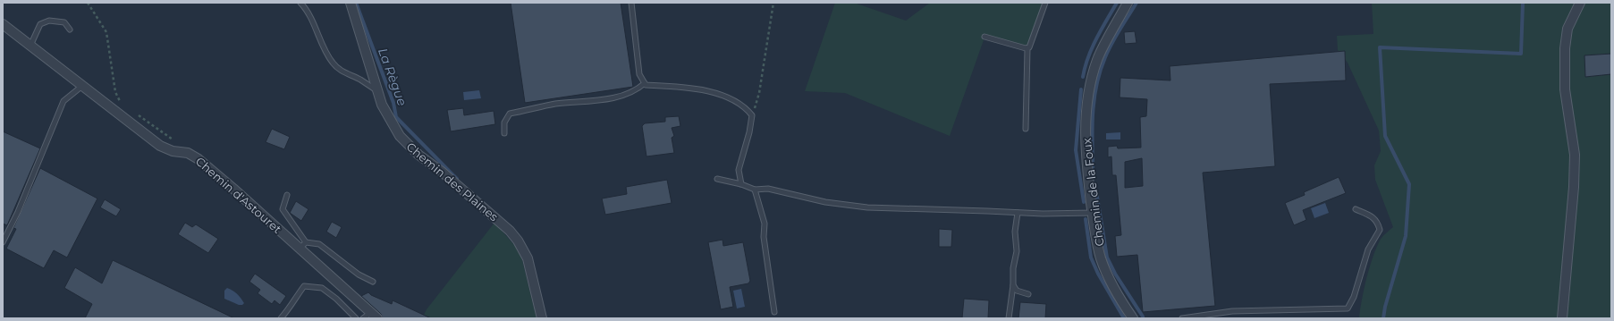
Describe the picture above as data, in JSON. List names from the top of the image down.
{
  "streets": {
    "street": ["Chemin des Plaines", "Chemin de la Foux", "Chemin d'Astouret"]
  },
  "water": ["La Règue"]
}
